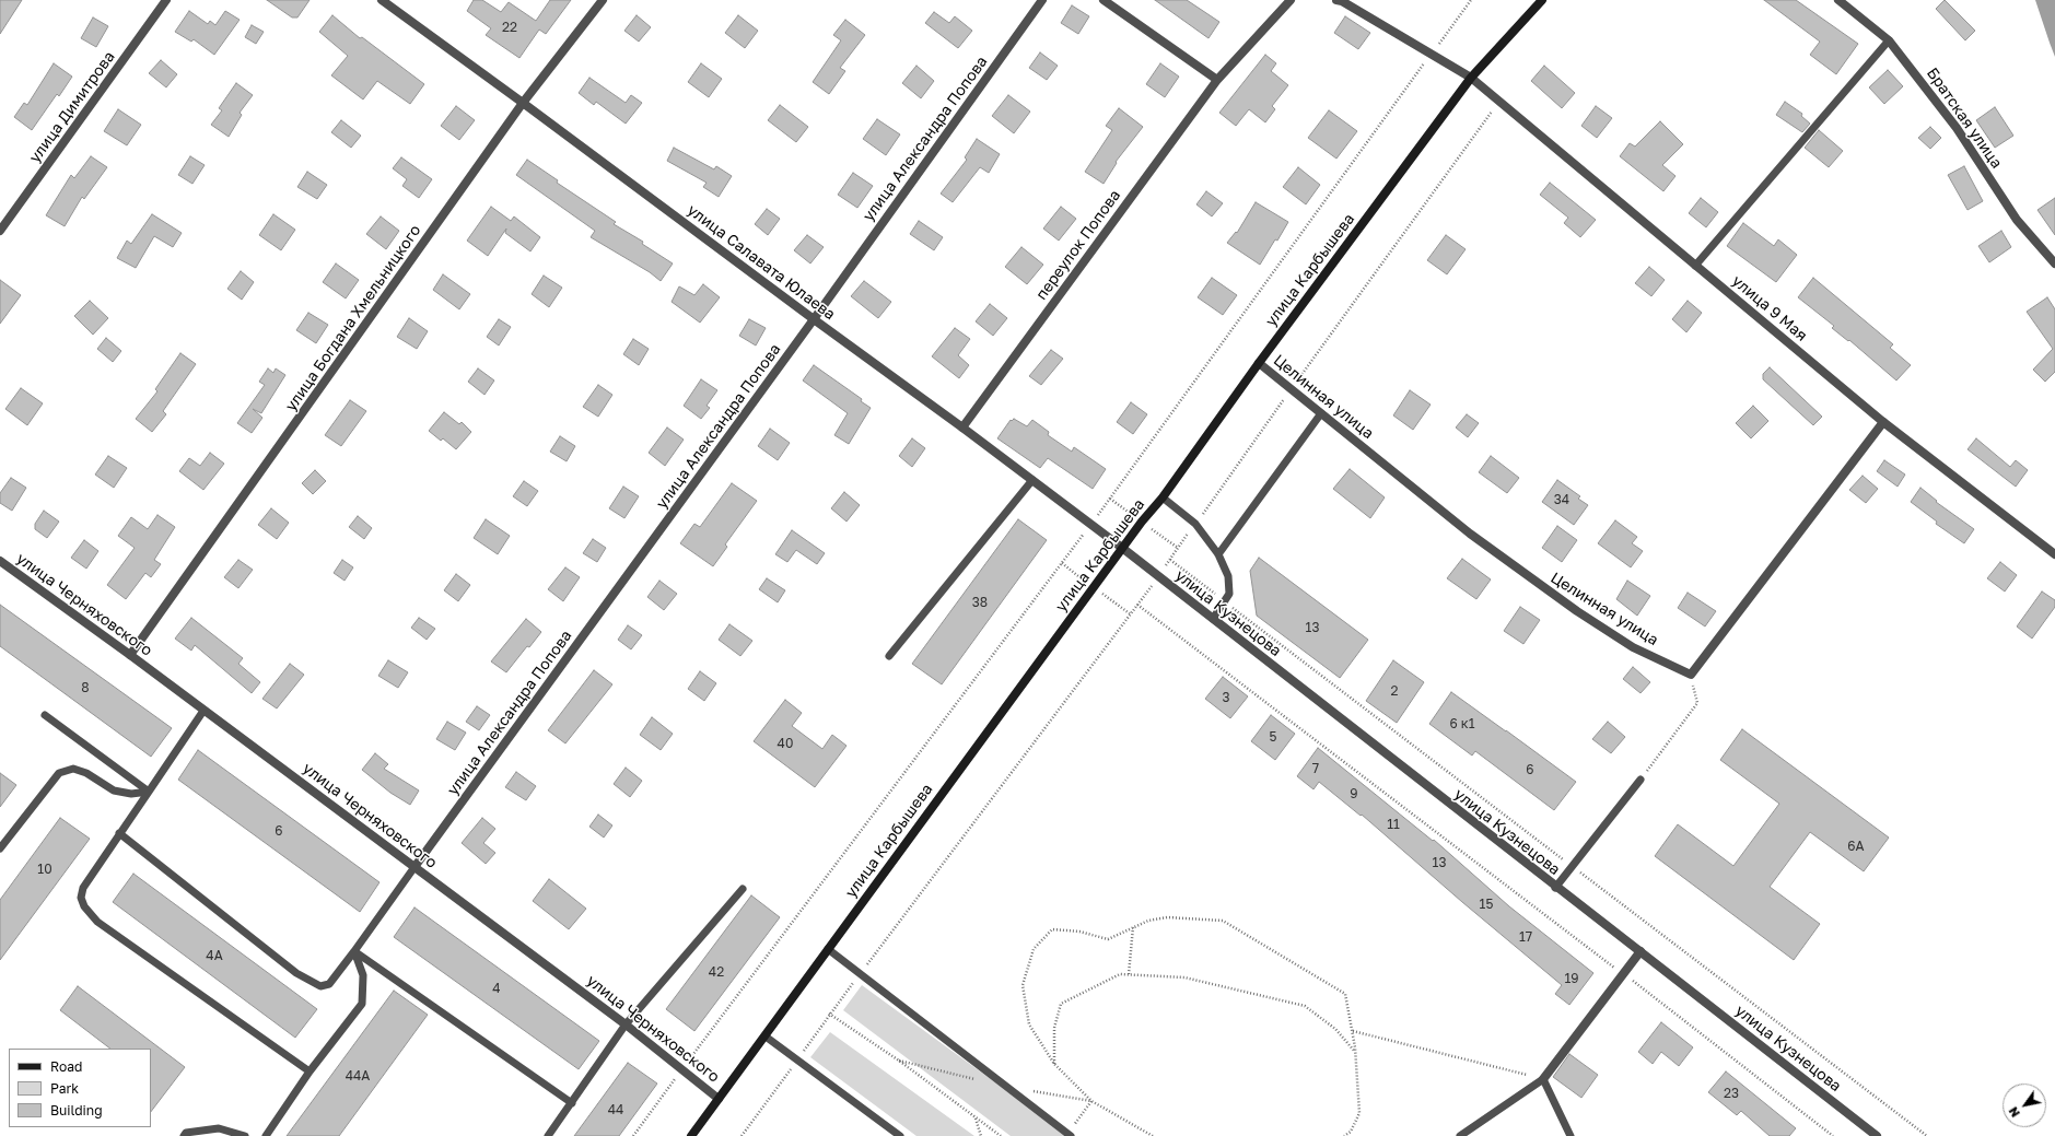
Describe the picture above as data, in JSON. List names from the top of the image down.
{
  "streets": {
    "main road": ["улица Карбышева"],
    "street": [
      "улица Димитрова",
      "Братская улица",
      "улица Александра Попова",
      "переулок Попова",
      "улица Салавата Юлаева",
      "улица 9 Мая",
      "улица Богдана Хмельницкого",
      "Целинная улица",
      "улица Черняховского",
      "улица Кузнецова"
    ]
  },
  "crossings": [
    ["улица Александра Попова", "улица Салавата Юлаева"],
    ["улица Александра Попова", "улица Черняховского"],
    ["переулок Попова", "улица Салавата Юлаева"],
    ["улица Салавата Юлаева", "улица Карбышева"],
    ["улица Салавата Юлаева", "улица Богдана Хмельницкого"],
    ["улица Салавата Юлаева", "улица Кузнецова"],
    ["улица Карбышева", "улица 9 Мая"],
    ["улица Карбышева", "Целинная улица"],
    ["улица Карбышева", "улица Черняховского"],
    ["улица Карбышева", "улица Кузнецова"],
    ["улица Богдана Хмельницкого", "улица Черняховского"]
  ],
  "house_numbers": [
    "22",
    "34",
    "38",
    "13",
    "8",
    "2",
    "3",
    "6 к1",
    "5",
    "40",
    "7",
    "6",
    "9",
    "11",
    "6",
    "6А",
    "13",
    "10",
    "15",
    "17",
    "4А",
    "42",
    "19",
    "4",
    "44А",
    "23",
    "44"
  ],
  "legend": ["Road", "Park", "Building"],
  "north": "bottom left"
}
